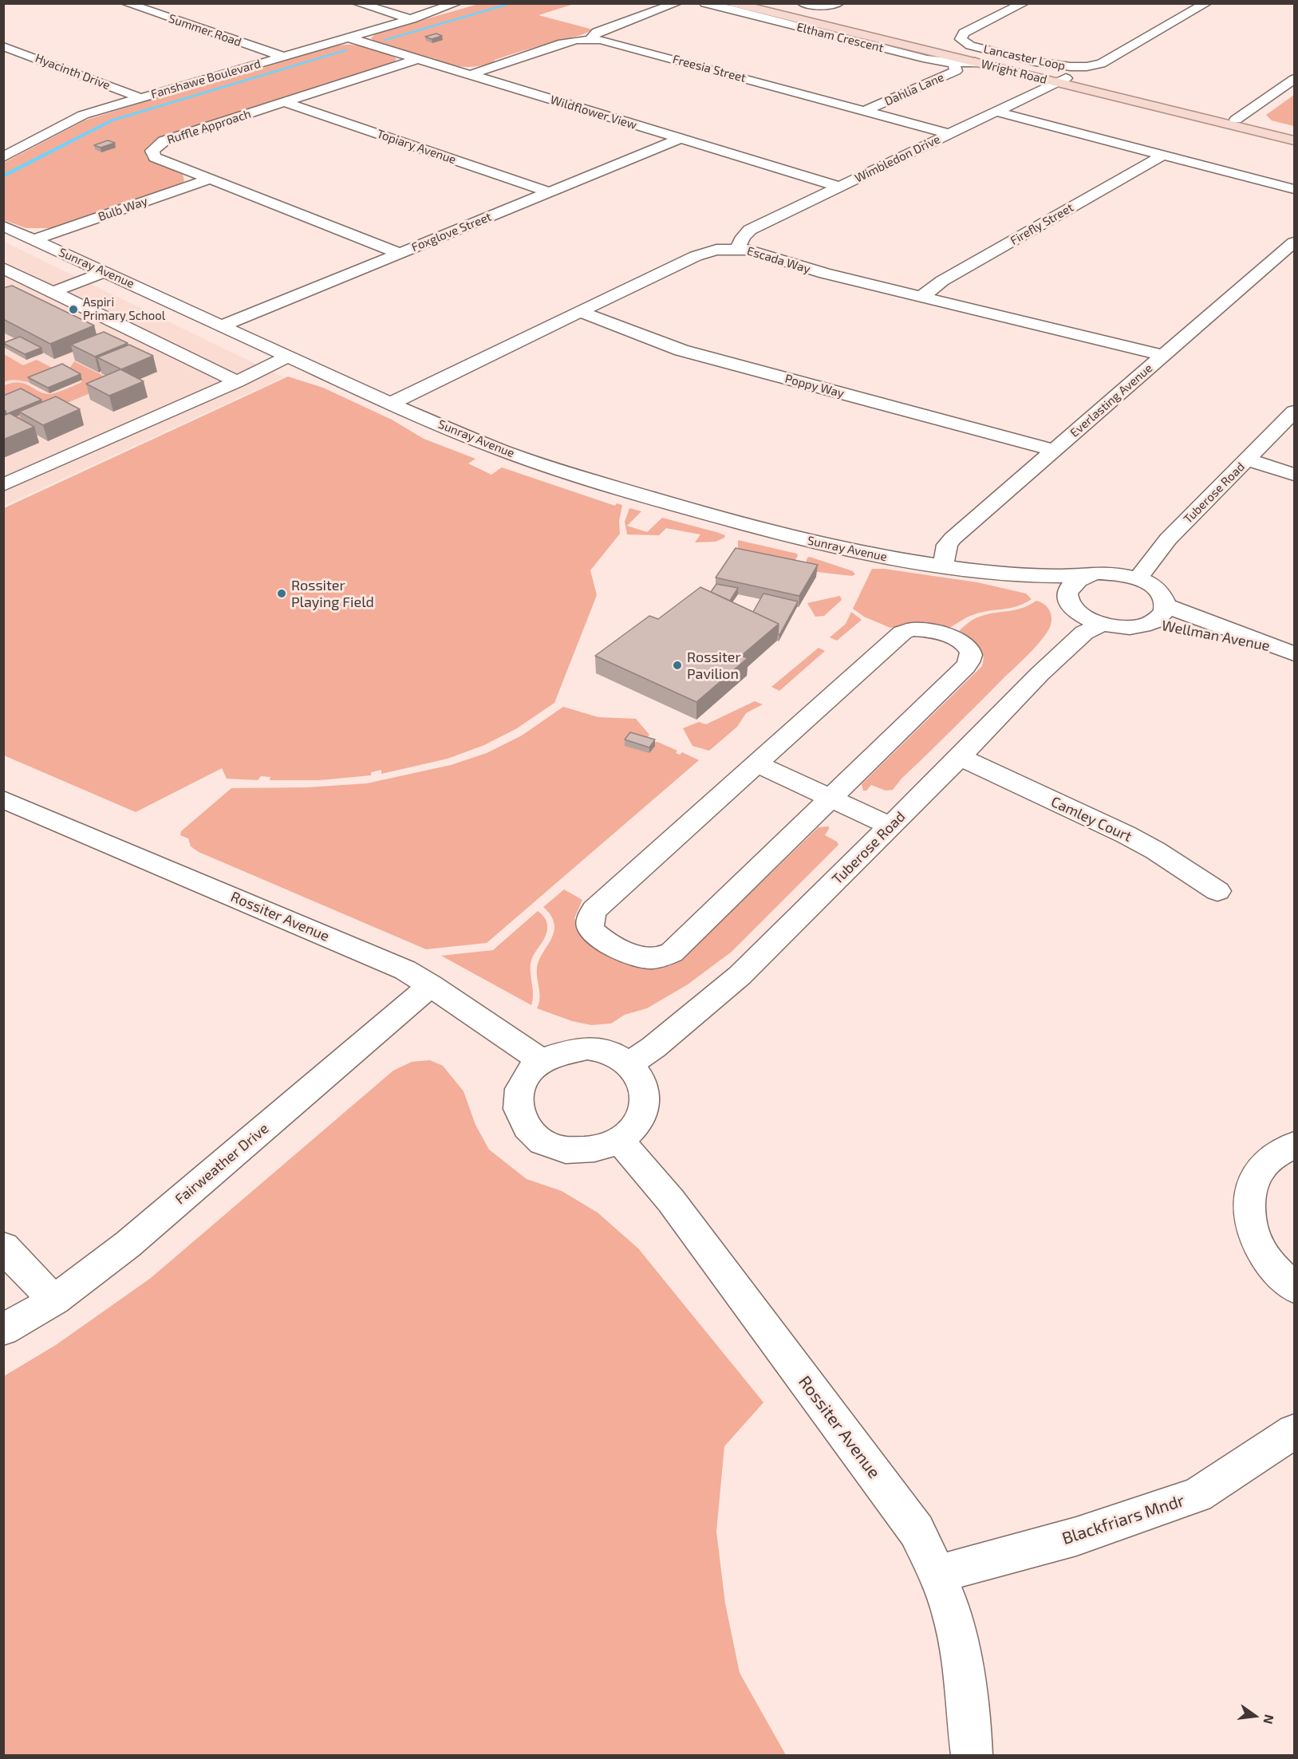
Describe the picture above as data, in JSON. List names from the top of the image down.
{
  "streets": {
    "main road": ["Wright Road"],
    "street": [
      "Summer Road",
      "Eltham Crescent",
      "Lancaster Loop",
      "Freesia Street",
      "Hyacinth Drive",
      "Fanshawe Boulevard",
      "Dahlia Lane",
      "Wildflower View",
      "Ruffle Approach",
      "Topiary Avenue",
      "Wimbledon Drive",
      "Bulb Way",
      "Firefly Street",
      "Foxglove Street",
      "Escada Way",
      "Sunray Avenue",
      "Poppy Way",
      "Everlasting Avenue",
      "Tuberose Road",
      "Wellman Avenue",
      "Camley Court",
      "Rossiter Avenue",
      "Fairweather Drive",
      "Blackfriars Mndr"
    ]
  },
  "crossings": [
    ["Summer Road", "Fanshawe Boulevard"],
    ["Eltham Crescent", "Wright Road"],
    ["Eltham Crescent", "Dahlia Lane"],
    ["Freesia Street", "Dahlia Lane"],
    ["Freesia Street", "Wildflower View"],
    ["Freesia Street", "Wimbledon Drive"],
    ["Hyacinth Drive", "Fanshawe Boulevard"],
    ["Wright Road", "Wimbledon Drive"],
    ["Fanshawe Boulevard", "Wildflower View"],
    ["Wildflower View", "Ruffle Approach"],
    ["Wildflower View", "Wimbledon Drive"],
    ["Wildflower View", "Foxglove Street"],
    ["Ruffle Approach", "Topiary Avenue"],
    ["Ruffle Approach", "Bulb Way"],
    ["Ruffle Approach", "Foxglove Street"],
    ["Topiary Avenue", "Foxglove Street"],
    ["Wimbledon Drive", "Escada Way"],
    ["Bulb Way", "Sunray Avenue"],
    ["Firefly Street", "Escada Way"],
    ["Foxglove Street", "Sunray Avenue"],
    ["Escada Way", "Sunray Avenue"],
    ["Escada Way", "Poppy Way"],
    ["Escada Way", "Everlasting Avenue"],
    ["Sunray Avenue", "Everlasting Avenue"],
    ["Sunray Avenue", "Tuberose Road"],
    ["Poppy Way", "Everlasting Avenue"],
    ["Tuberose Road", "Camley Court"],
    ["Tuberose Road", "Rossiter Avenue"],
    ["Rossiter Avenue", "Fairweather Drive"],
    ["Rossiter Avenue", "Blackfriars Mndr"]
  ],
  "places": ["Aspiri Primary School", "Rossiter Playing Field", "Rossiter Pavilion"],
  "north": "right"
}
